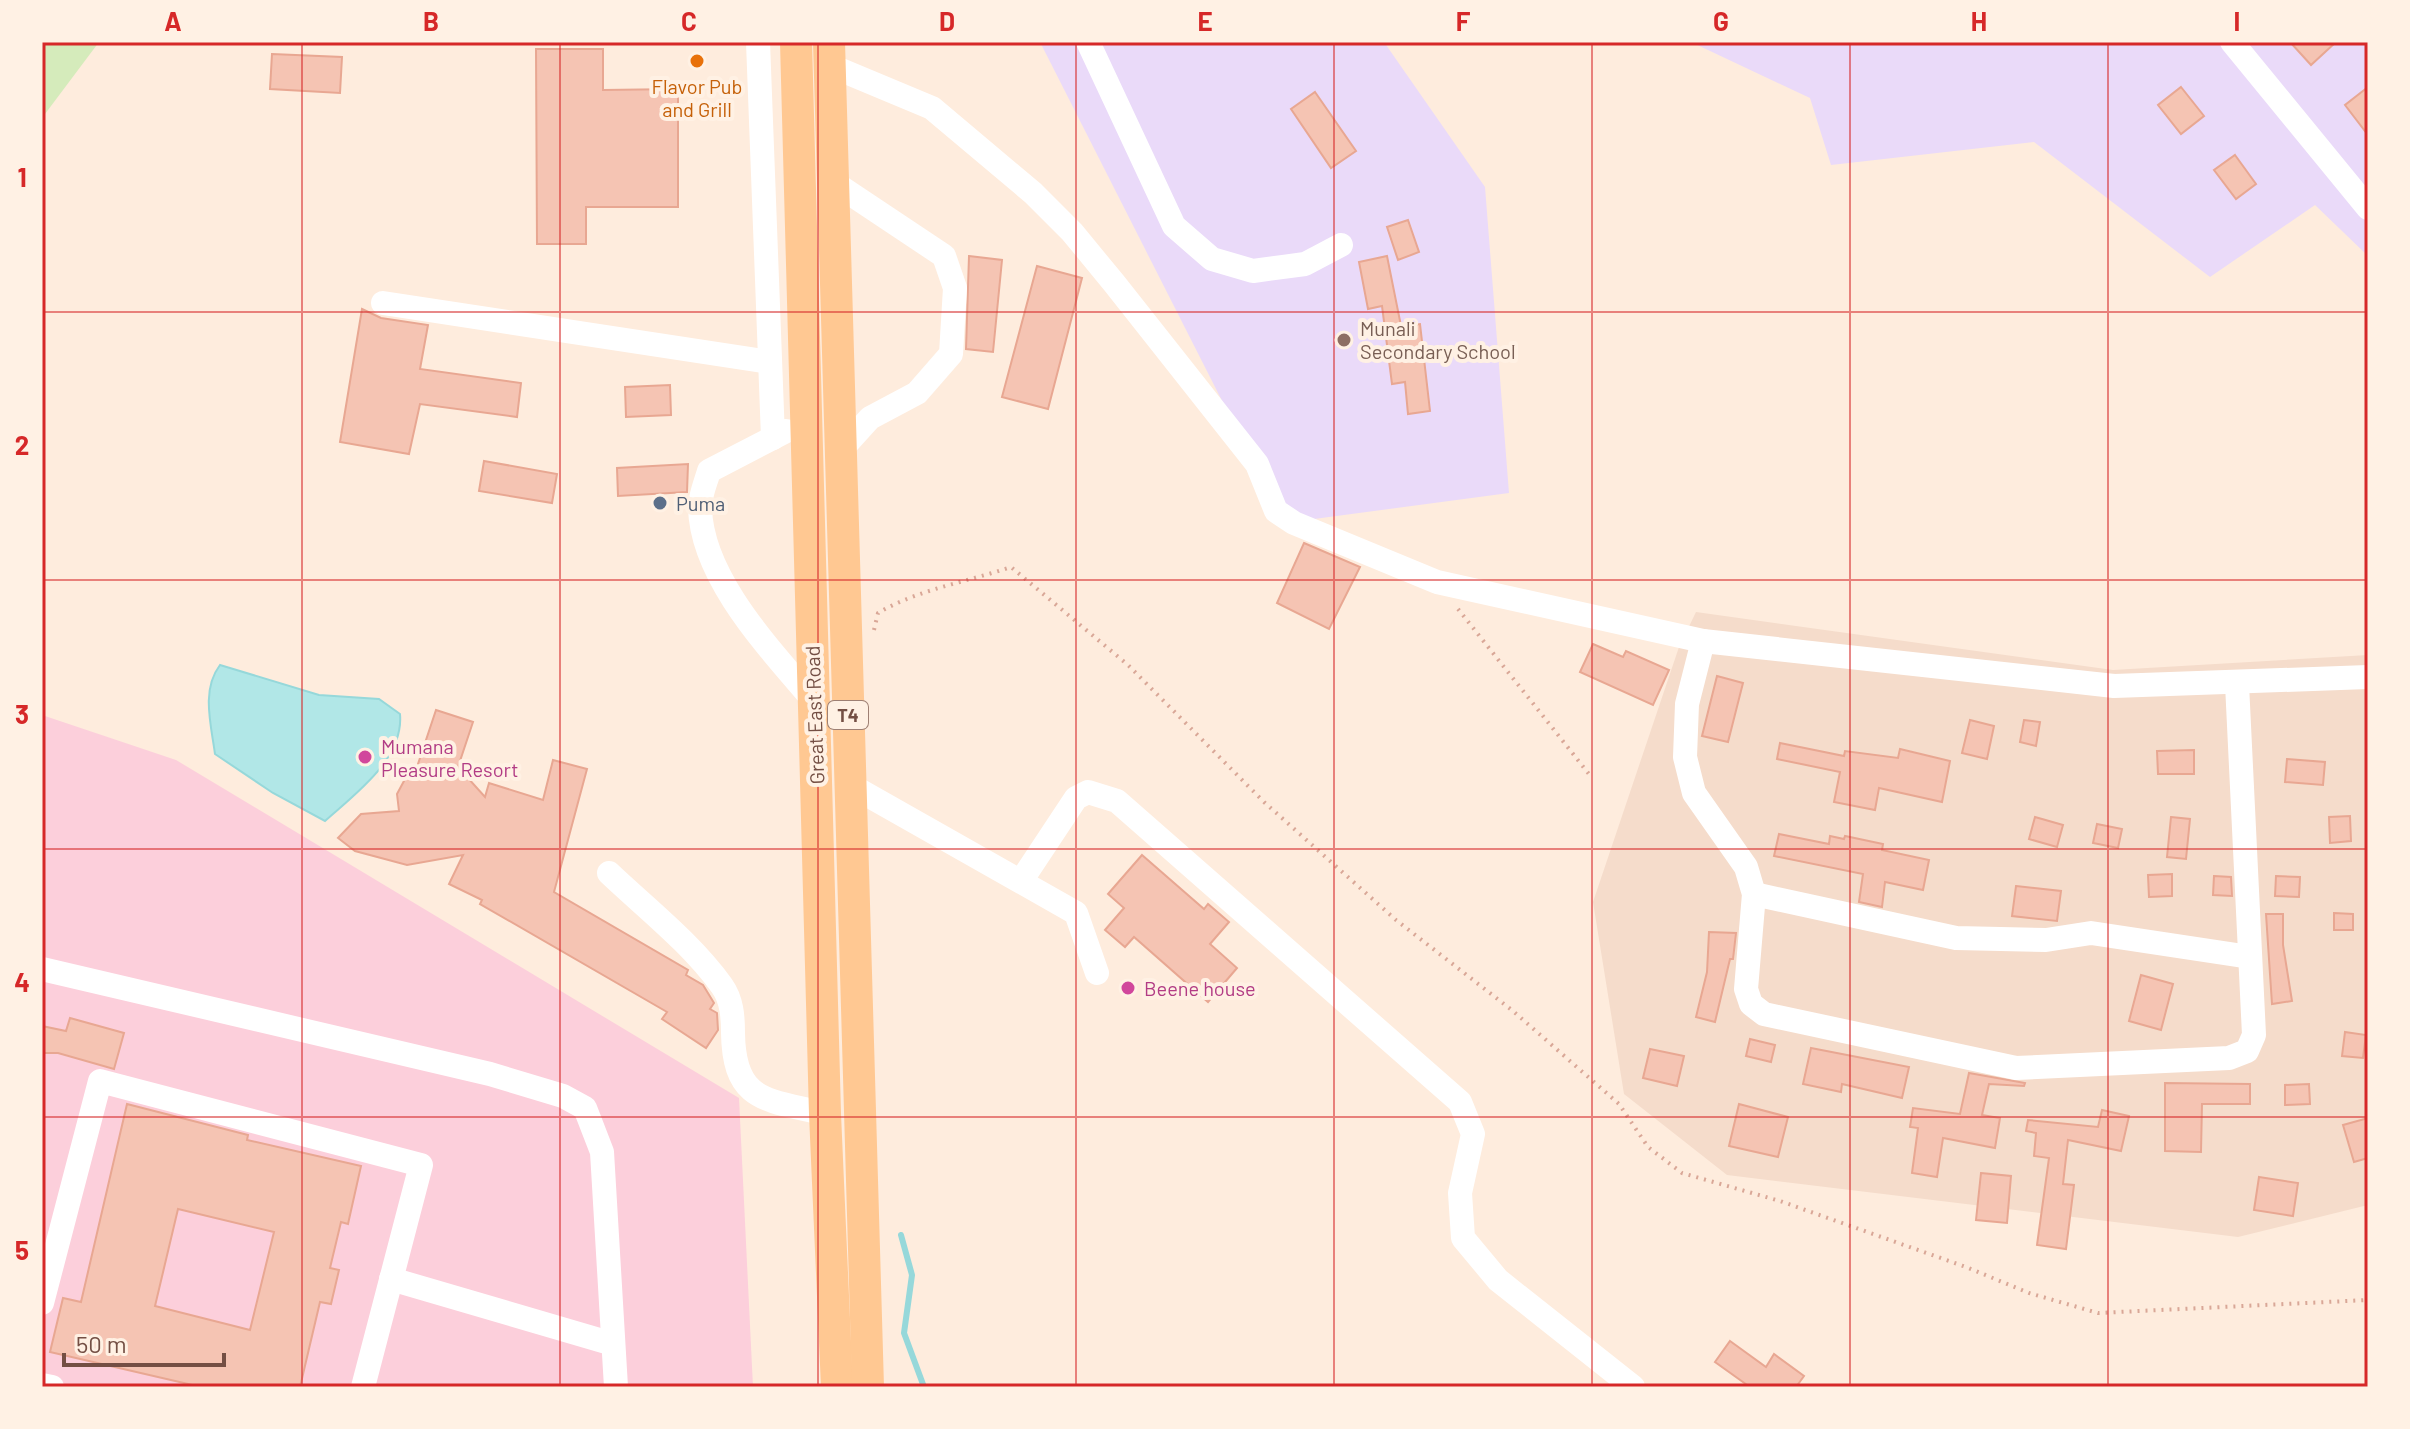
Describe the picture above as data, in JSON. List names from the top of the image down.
{
  "streets": {
    "main road": ["Great East Road", "T4"]
  },
  "places": [
    "Flavor Pub and Grill",
    "Munali Secondary School",
    "Puma",
    "Mumana Pleasure Resort",
    "Beene house"
  ],
  "scale_bar": "50 m",
  "grid": {
    "columns": [
      "A",
      "B",
      "C",
      "D",
      "E",
      "F",
      "G",
      "H",
      "I"
    ],
    "rows": [
      "1",
      "2",
      "3",
      "4",
      "5"
    ]
  }
}
